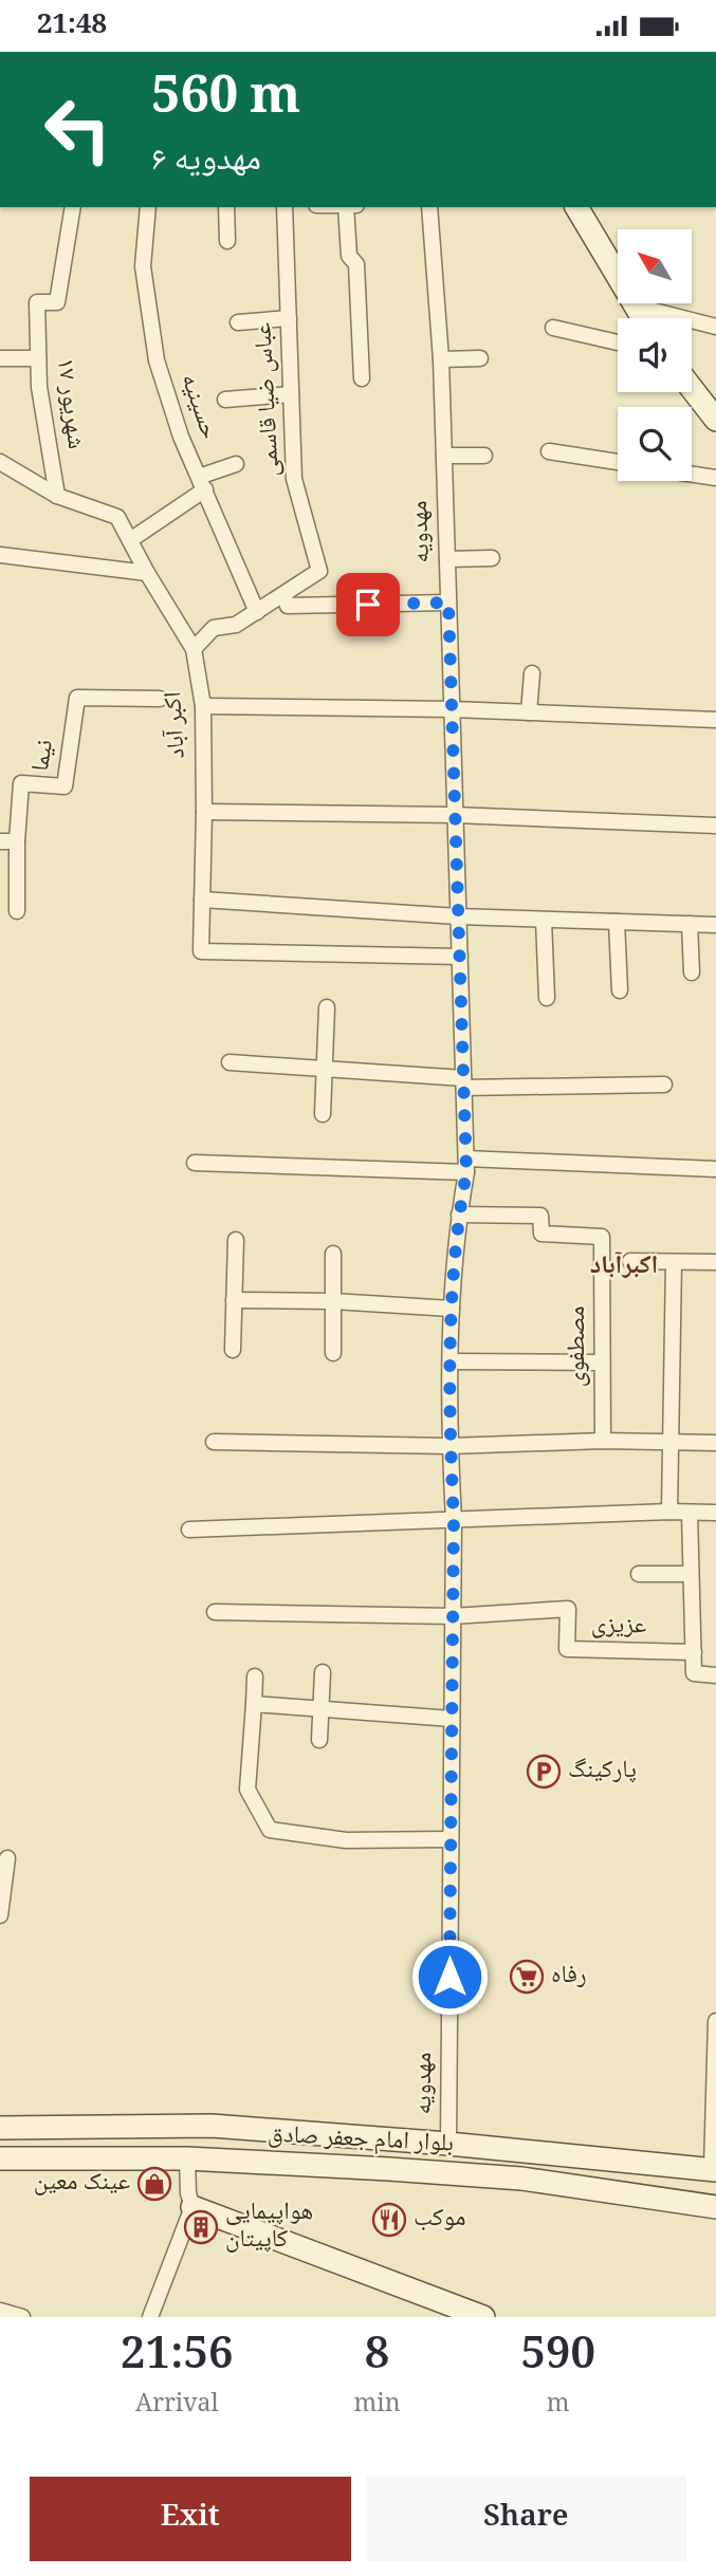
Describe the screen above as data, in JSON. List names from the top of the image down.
{
  "streets": {
    "main road": ["بلوار امام جعفر صادق"],
    "street": [
      "عباس ضیا قاسمی",
      "۱۷ شهریور",
      "حسینیه",
      "مهدویه",
      "اکبر آباد",
      "نیما",
      "مصطفوی",
      "عزیزی"
    ]
  },
  "crossings": [
    ["عباس ضیا قاسمی", "حسینیه"],
    ["عباس ضیا قاسمی", "اکبر آباد"],
    ["۱۷ شهریور", "اکبر آباد"],
    ["مهدویه", "اکبر آباد"],
    ["مهدویه", "مصطفوی"],
    ["مهدویه", "عزیزی"],
    ["مهدویه", "بلوار امام جعفر صادق"]
  ],
  "districts": ["اکبرآباد"],
  "places": {
    "parking": ["پارکینگ"],
    "supermarket": ["رفاه"],
    "shop": ["عینک معین"],
    "restaurant": ["موکب"],
    "building": ["هواپیمایی کاپیتان"]
  },
  "north": "top left",
  "page": {
    "status": "21:48",
    "turn": ["560 m", "مهدویه ۶"],
    "eta": [
      "21:56",
      "Arrival",
      "8",
      "min",
      "590",
      "m"
    ],
    "buttons": ["Exit", "Share"]
  }
}
